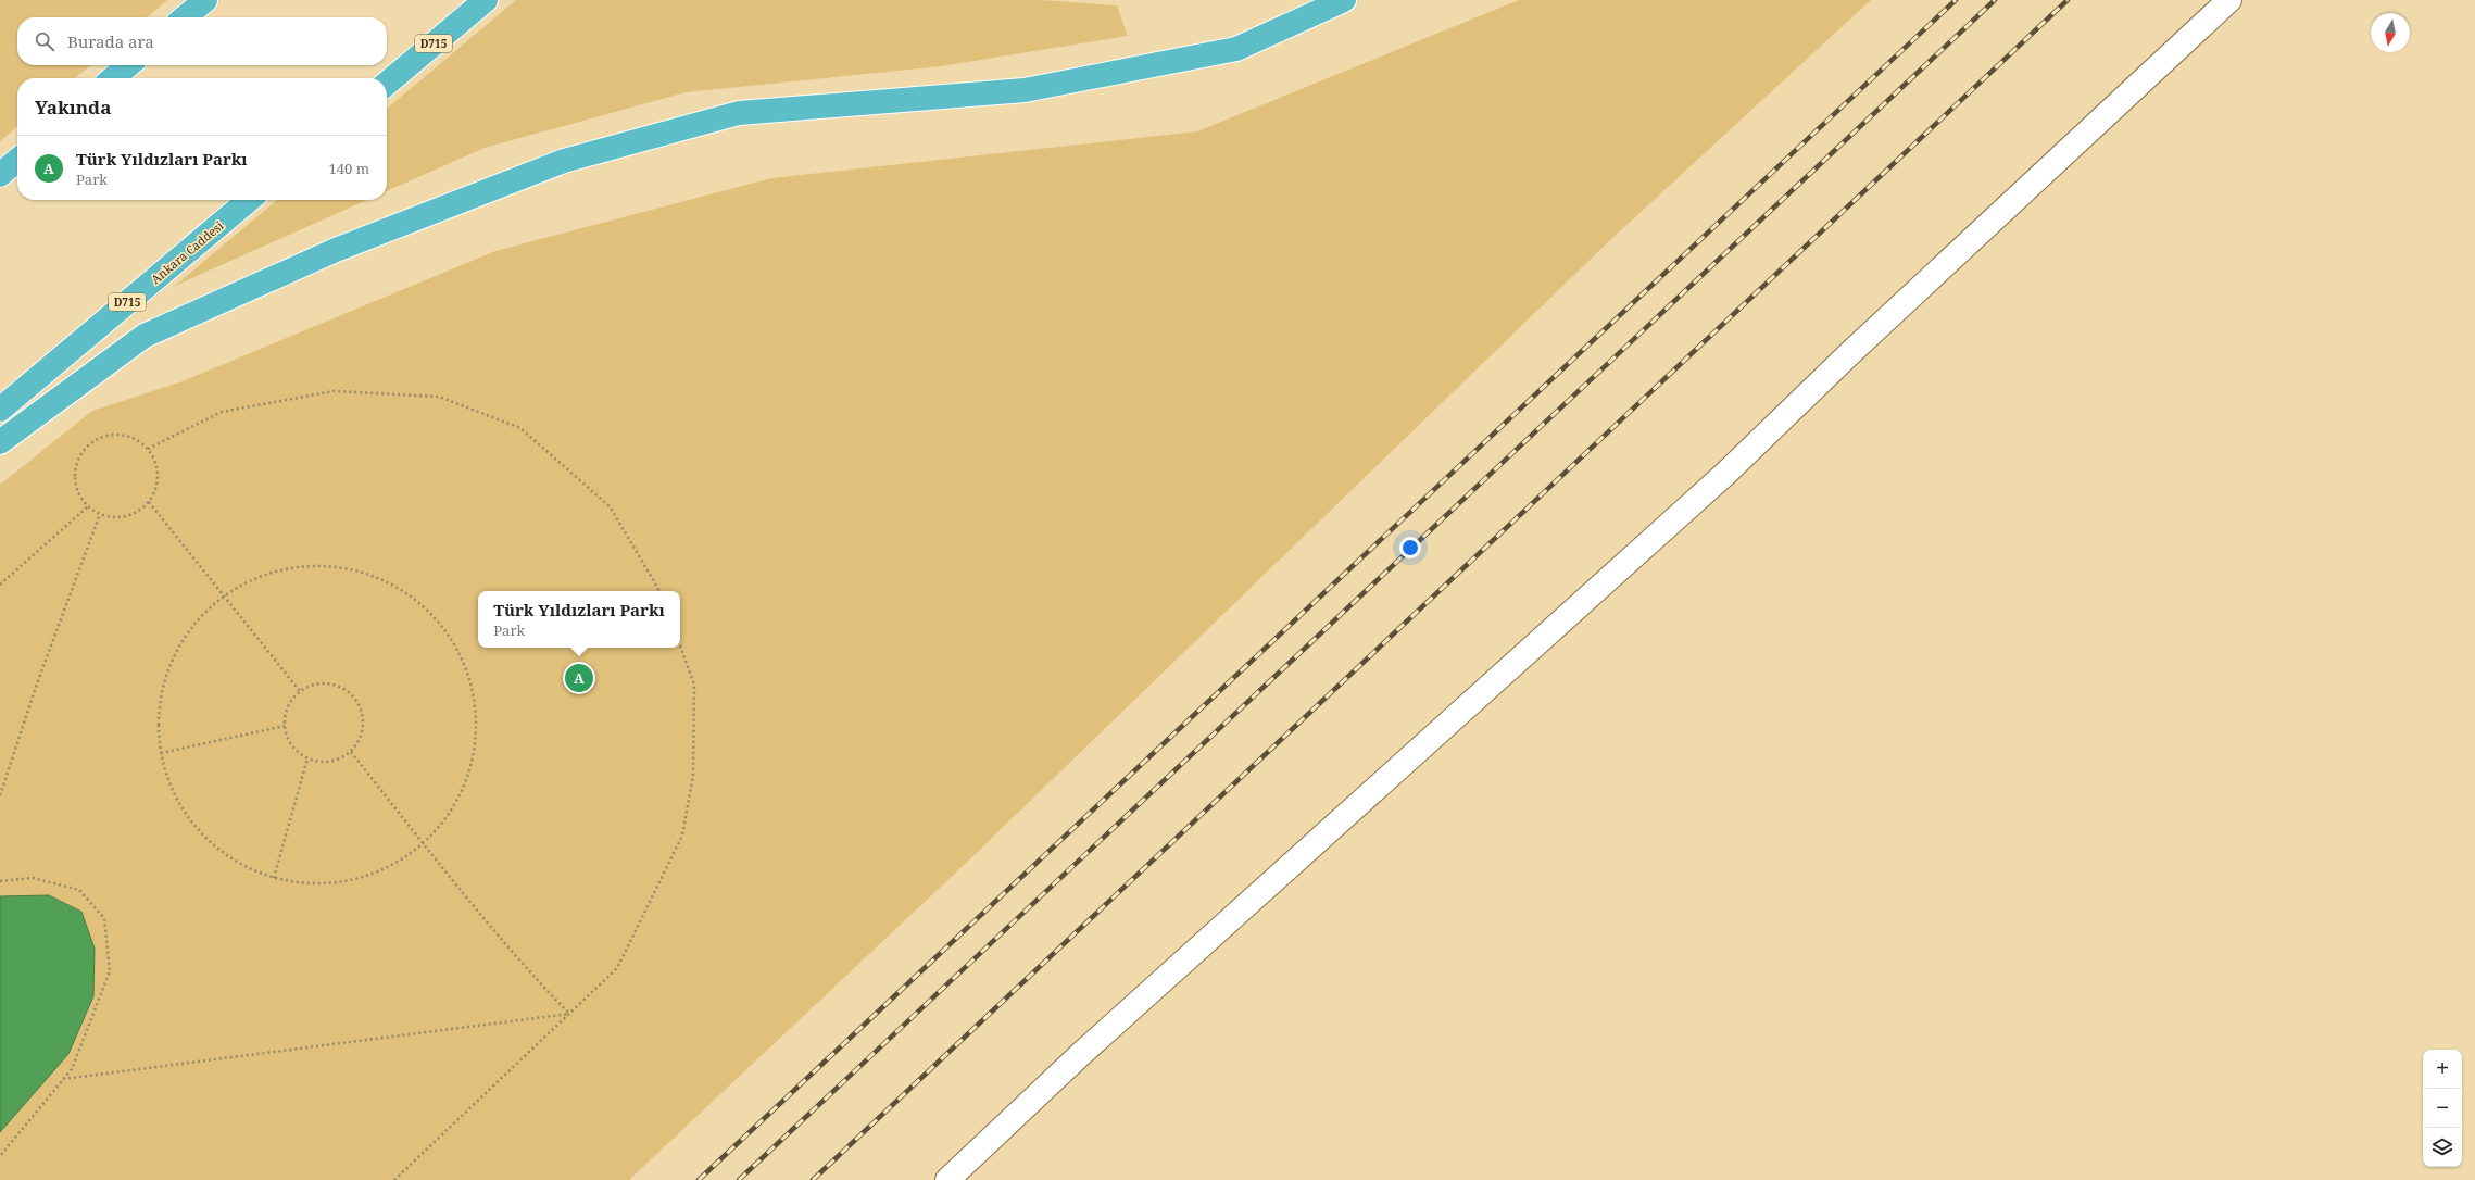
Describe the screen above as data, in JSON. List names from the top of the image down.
{
  "streets": {
    "highway": ["D715", "Ankara Caddesi"]
  },
  "north": "bottom",
  "page": {
    "search": "Burada ara",
    "heading": "Yakında",
    "list": [
      {
        "mark": "A",
        "name": "Türk Yıldızları Parkı",
        "note": "Park",
        "value": "140 m"
      }
    ],
    "popup": ["Türk Yıldızları Parkı", "Park"],
    "pins": "A",
    "map_buttons": ["+", "−"]
  }
}
